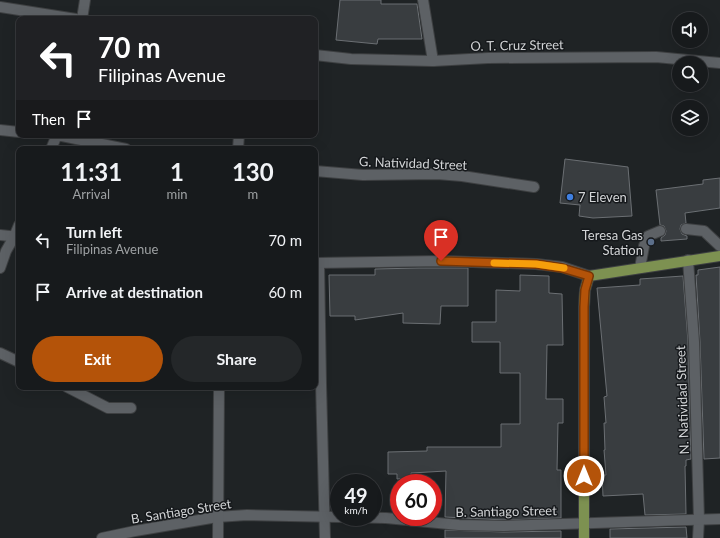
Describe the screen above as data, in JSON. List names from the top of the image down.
{
  "streets": {
    "street": [
      "O. T. Cruz Street",
      "G. Natividad Street",
      "N. Natividad Street",
      "B. Santiago Street"
    ]
  },
  "crossings": [
    ["N. Natividad Street", "B. Santiago Street"]
  ],
  "places": ["7 Eleven", "Teresa Gas Station"],
  "page": {
    "turn": ["70 m", "Filipinas Avenue"],
    "then": "Then",
    "eta": [
      "11:31",
      "Arrival",
      "1",
      "min",
      "130",
      "m"
    ],
    "list": [
      {
        "name": "Turn left",
        "note": "Filipinas Avenue",
        "value": "70 m"
      },
      {
        "name": "Arrive at destination",
        "value": "60 m"
      }
    ],
    "buttons": ["Exit", "Share"],
    "speed": "49 km/h",
    "limit": "60"
  }
}
